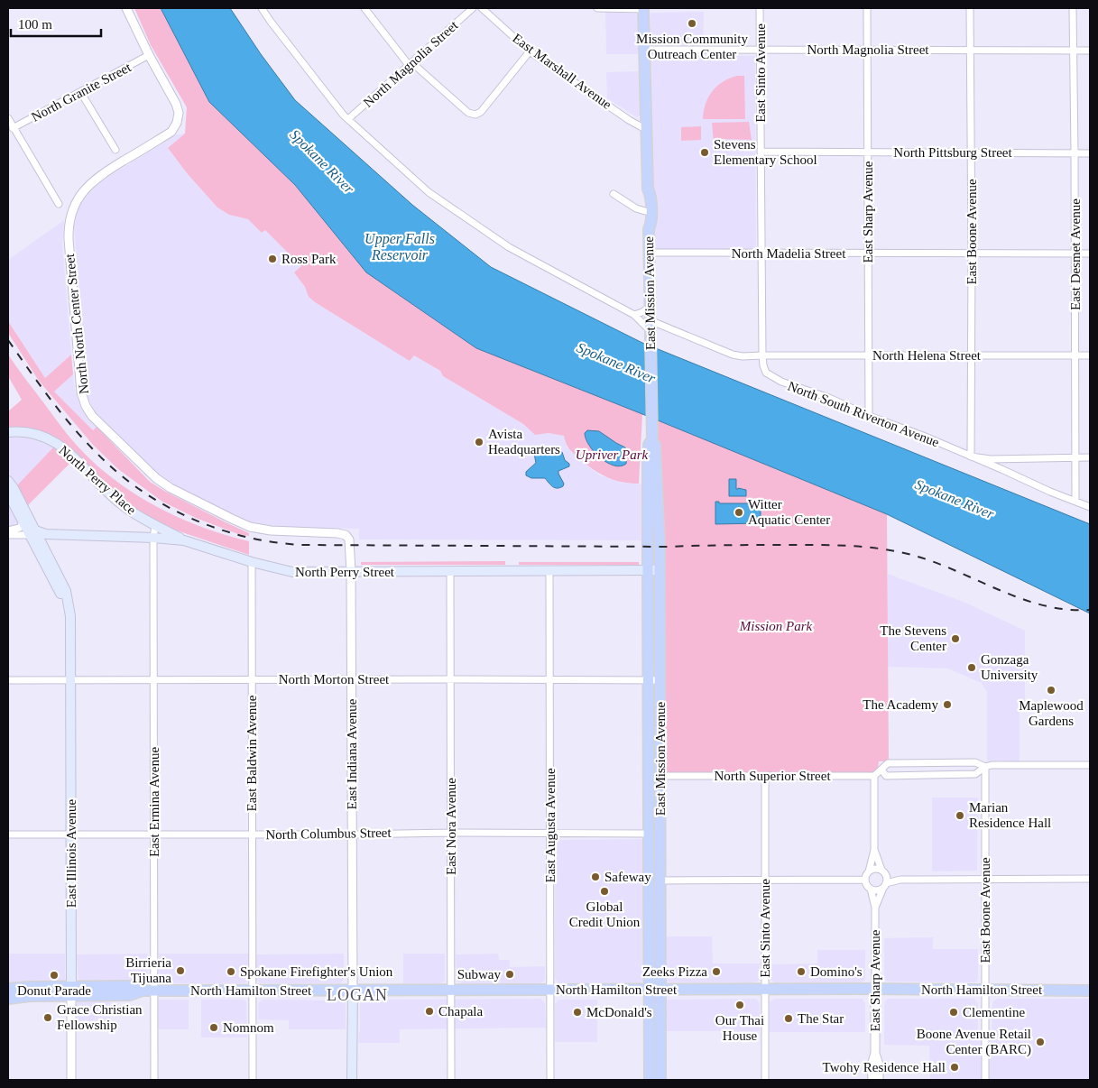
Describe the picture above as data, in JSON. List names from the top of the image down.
{
  "streets": {
    "main road": [
      "East Mission Avenue",
      "North Perry Place",
      "North Perry Street",
      "East Indiana Avenue",
      "East Illinois Avenue",
      "North Hamilton Street"
    ],
    "street": [
      "North Magnolia Street",
      "East Marshall Avenue",
      "East Sinto Avenue",
      "North Granite Street",
      "North Pittsburg Street",
      "East Sharp Avenue",
      "East Boone Avenue",
      "North Madelia Street",
      "East Desmet Avenue",
      "North North Center Street",
      "North Helena Street",
      "North South Riverton Avenue",
      "North Morton Street",
      "East Baldwin Avenue",
      "North Superior Street",
      "East Ermina Avenue",
      "East Augusta Avenue",
      "East Nora Avenue",
      "North Columbus Street"
    ]
  },
  "crossings": [
    ["North Magnolia Street", "East Sinto Avenue"],
    ["North Magnolia Street", "East Sharp Avenue"],
    ["North Magnolia Street", "East Boone Avenue"],
    ["North Magnolia Street", "East Desmet Avenue"],
    ["North Magnolia Street", "East Mission Avenue"],
    ["East Marshall Avenue", "East Mission Avenue"],
    ["East Sinto Avenue", "North Pittsburg Street"],
    ["East Sinto Avenue", "North Madelia Street"],
    ["East Sinto Avenue", "North Helena Street"],
    ["East Sinto Avenue", "North South Riverton Avenue"],
    ["East Sinto Avenue", "North Superior Street"],
    ["East Sinto Avenue", "North Hamilton Street"],
    ["North Granite Street", "North North Center Street"],
    ["North Pittsburg Street", "East Sharp Avenue"],
    ["North Pittsburg Street", "East Boone Avenue"],
    ["North Pittsburg Street", "East Desmet Avenue"],
    ["East Sharp Avenue", "North Madelia Street"],
    ["East Sharp Avenue", "North Helena Street"],
    ["East Sharp Avenue", "North South Riverton Avenue"],
    ["East Sharp Avenue", "North Hamilton Street"],
    ["East Boone Avenue", "North Madelia Street"],
    ["East Boone Avenue", "North Helena Street"],
    ["East Boone Avenue", "North South Riverton Avenue"],
    ["East Boone Avenue", "North Hamilton Street"],
    ["North Madelia Street", "East Desmet Avenue"],
    ["North Madelia Street", "East Mission Avenue"],
    ["East Desmet Avenue", "North Helena Street"],
    ["East Desmet Avenue", "North South Riverton Avenue"],
    ["East Mission Avenue", "North Perry Street"],
    ["East Mission Avenue", "North Morton Street"],
    ["East Mission Avenue", "North Superior Street"],
    ["East Mission Avenue", "North Columbus Street"],
    ["East Mission Avenue", "North Hamilton Street"],
    ["North North Center Street", "East Indiana Avenue"],
    ["North Helena Street", "North South Riverton Avenue"],
    ["North Perry Place", "North Perry Street"],
    ["North Perry Place", "East Ermina Avenue"],
    ["North Perry Street", "East Baldwin Avenue"],
    ["North Perry Street", "East Indiana Avenue"],
    ["North Perry Street", "East Ermina Avenue"],
    ["North Perry Street", "East Augusta Avenue"],
    ["North Perry Street", "East Nora Avenue"],
    ["North Perry Street", "East Illinois Avenue"],
    ["North Morton Street", "East Baldwin Avenue"],
    ["North Morton Street", "East Indiana Avenue"],
    ["North Morton Street", "East Ermina Avenue"],
    ["North Morton Street", "East Augusta Avenue"],
    ["North Morton Street", "East Nora Avenue"],
    ["North Morton Street", "East Illinois Avenue"],
    ["East Baldwin Avenue", "North Columbus Street"],
    ["East Baldwin Avenue", "North Hamilton Street"],
    ["East Indiana Avenue", "North Columbus Street"],
    ["East Indiana Avenue", "North Hamilton Street"],
    ["East Ermina Avenue", "North Columbus Street"],
    ["East Ermina Avenue", "North Hamilton Street"],
    ["East Augusta Avenue", "North Columbus Street"],
    ["East Augusta Avenue", "North Hamilton Street"],
    ["East Nora Avenue", "North Columbus Street"],
    ["East Nora Avenue", "North Hamilton Street"],
    ["North Columbus Street", "East Illinois Avenue"],
    ["East Illinois Avenue", "North Hamilton Street"]
  ],
  "districts": ["LOGAN"],
  "water": ["Spokane River", "Upper Falls Reservoir"],
  "parks": ["Upriver Park", "Mission Park"],
  "places": [
    "Mission Community Outreach Center",
    "Stevens Elementary School",
    "Ross Park",
    "Avista Headquarters",
    "Witter Aquatic Center",
    "The Stevens Center",
    "Gonzaga University",
    "Maplewood Gardens",
    "The Academy",
    "Marian Residence Hall",
    "Safeway",
    "Global Credit Union",
    "Birrieria Tijuana",
    "Spokane Firefighter's Union",
    "Zeeks Pizza",
    "Domino's",
    "Subway",
    "Donut Parade",
    "Our Thai House",
    "Chapala",
    "McDonald's",
    "Clementine",
    "Grace Christian Fellowship",
    "The Star",
    "Nomnom",
    "Boone Avenue Retail Center (BARC)",
    "Twohy Residence Hall"
  ],
  "scale_bar": "100 m"
}
